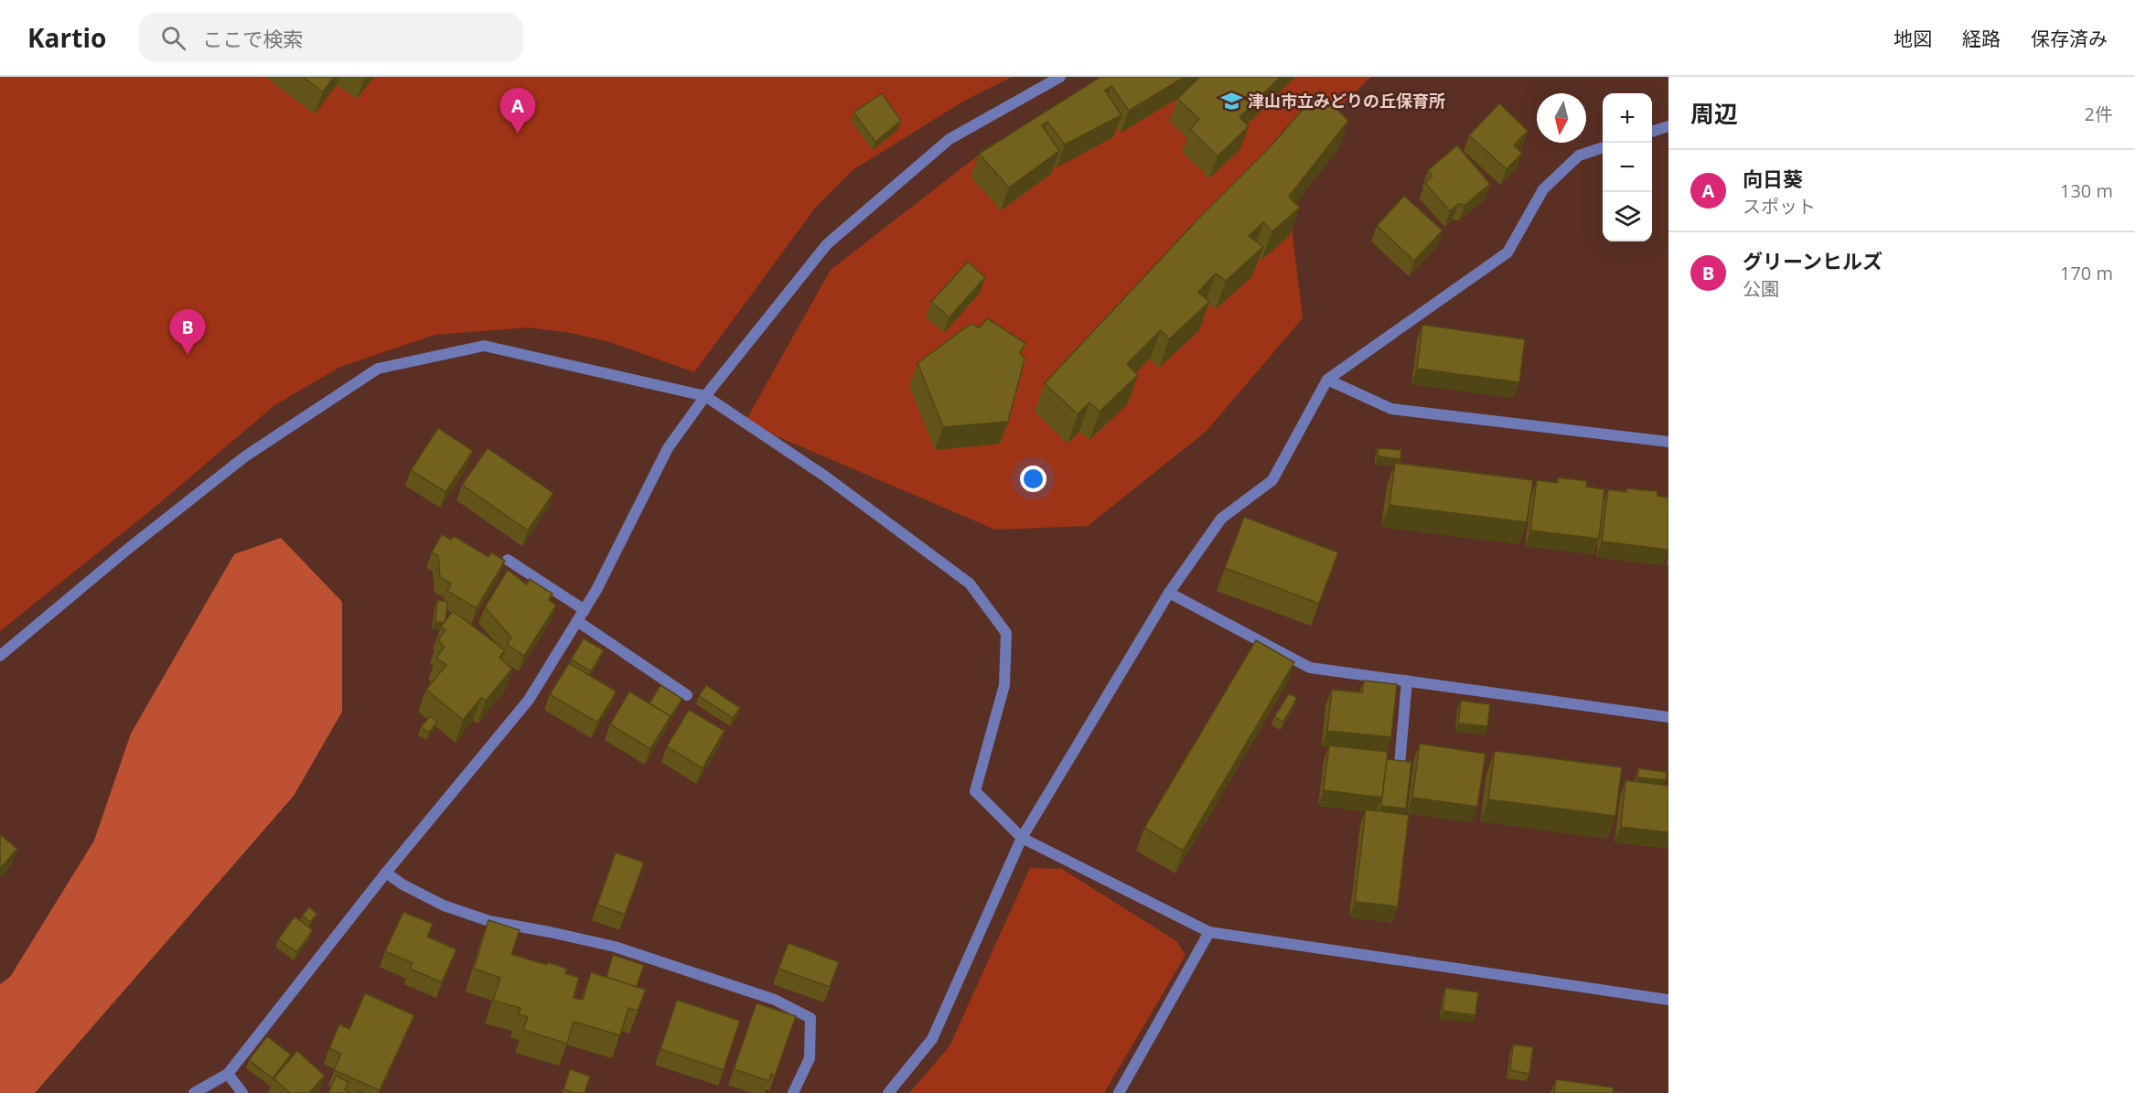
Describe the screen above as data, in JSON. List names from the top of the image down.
{
  "places": {
    "school or university": ["津山市立みどりの丘保育所"]
  },
  "north": "bottom",
  "page": {
    "header": "Kartio",
    "search": "ここで検索",
    "nav": ["地図", "経路", "保存済み"],
    "heading": ["周辺", "2件"],
    "pins": ["A", "B"],
    "map_buttons": ["+", "−"],
    "list": [
      {
        "mark": "A",
        "name": "向日葵",
        "note": "スポット",
        "value": "130 m"
      },
      {
        "mark": "B",
        "name": "グリーンヒルズ",
        "note": "公園",
        "value": "170 m"
      }
    ]
  }
}
